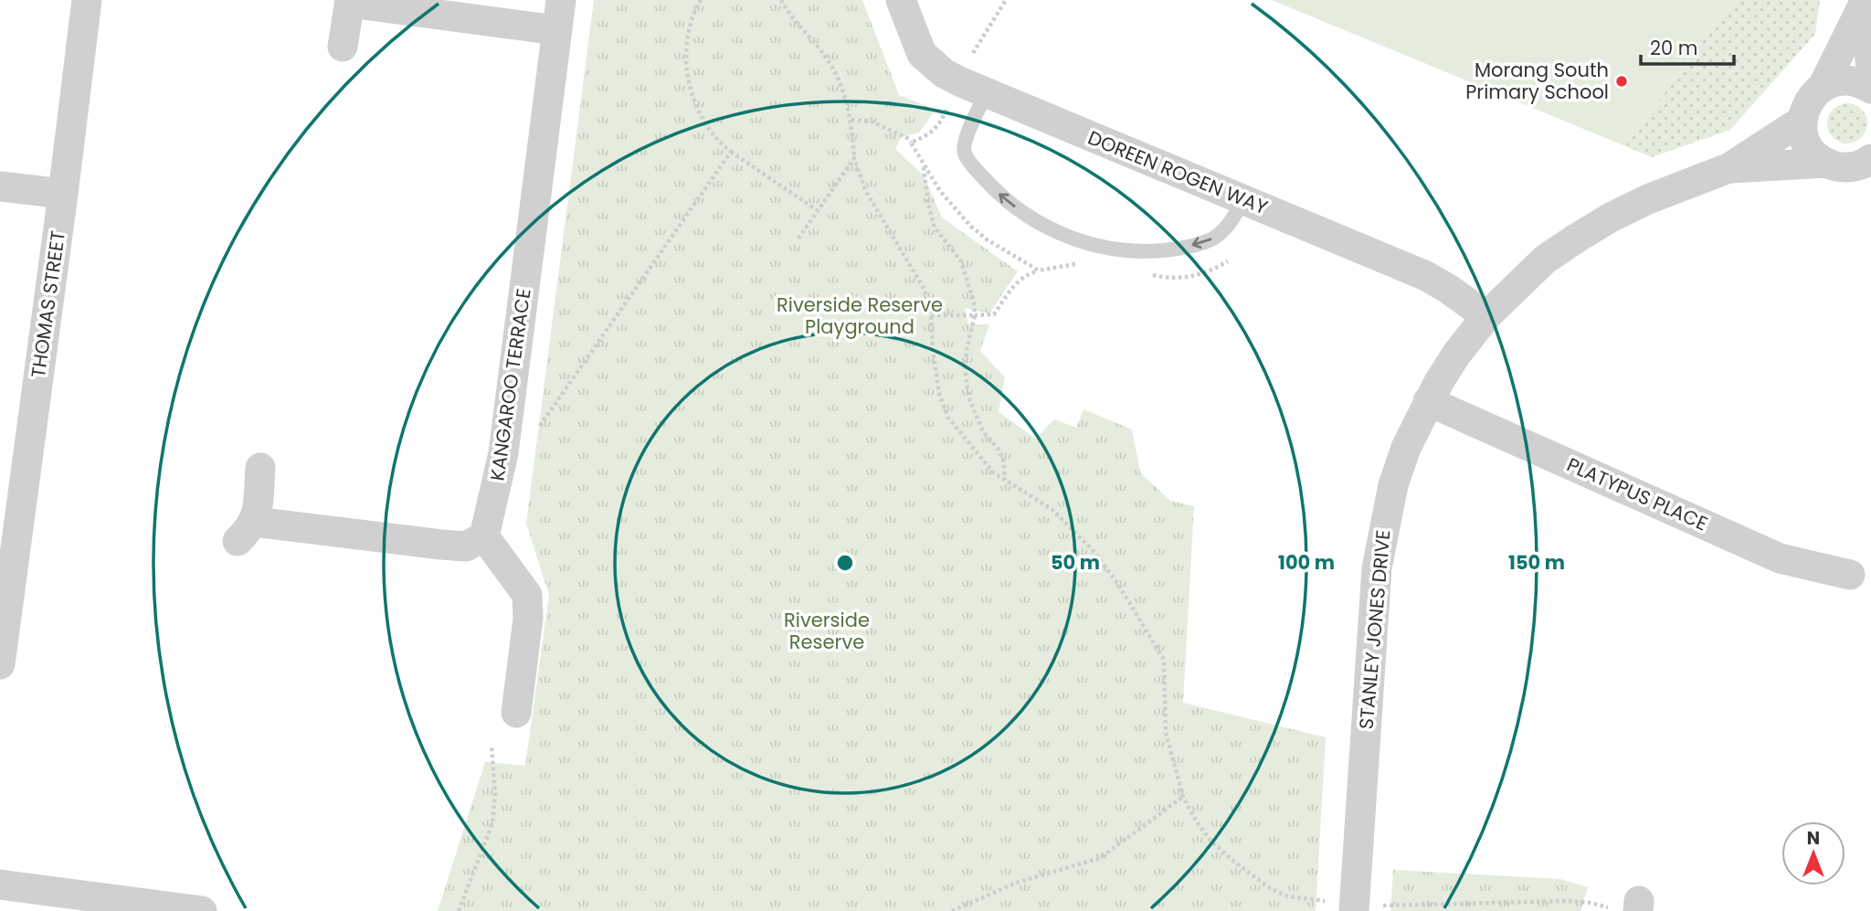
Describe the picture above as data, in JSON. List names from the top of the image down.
{
  "streets": {
    "street": [
      "DOREEN ROGEN WAY",
      "THOMAS STREET",
      "KANGAROO TERRACE",
      "PLATYPUS PLACE",
      "STANLEY JONES DRIVE"
    ]
  },
  "crossings": [
    ["DOREEN ROGEN WAY", "STANLEY JONES DRIVE"],
    ["PLATYPUS PLACE", "STANLEY JONES DRIVE"]
  ],
  "parks": ["Riverside Reserve Playground", "Riverside Reserve"],
  "places": ["Morang South Primary School"],
  "scale_bar": "20 m",
  "north": "top",
  "rings": ["50 m", "100 m", "150 m"]
}
